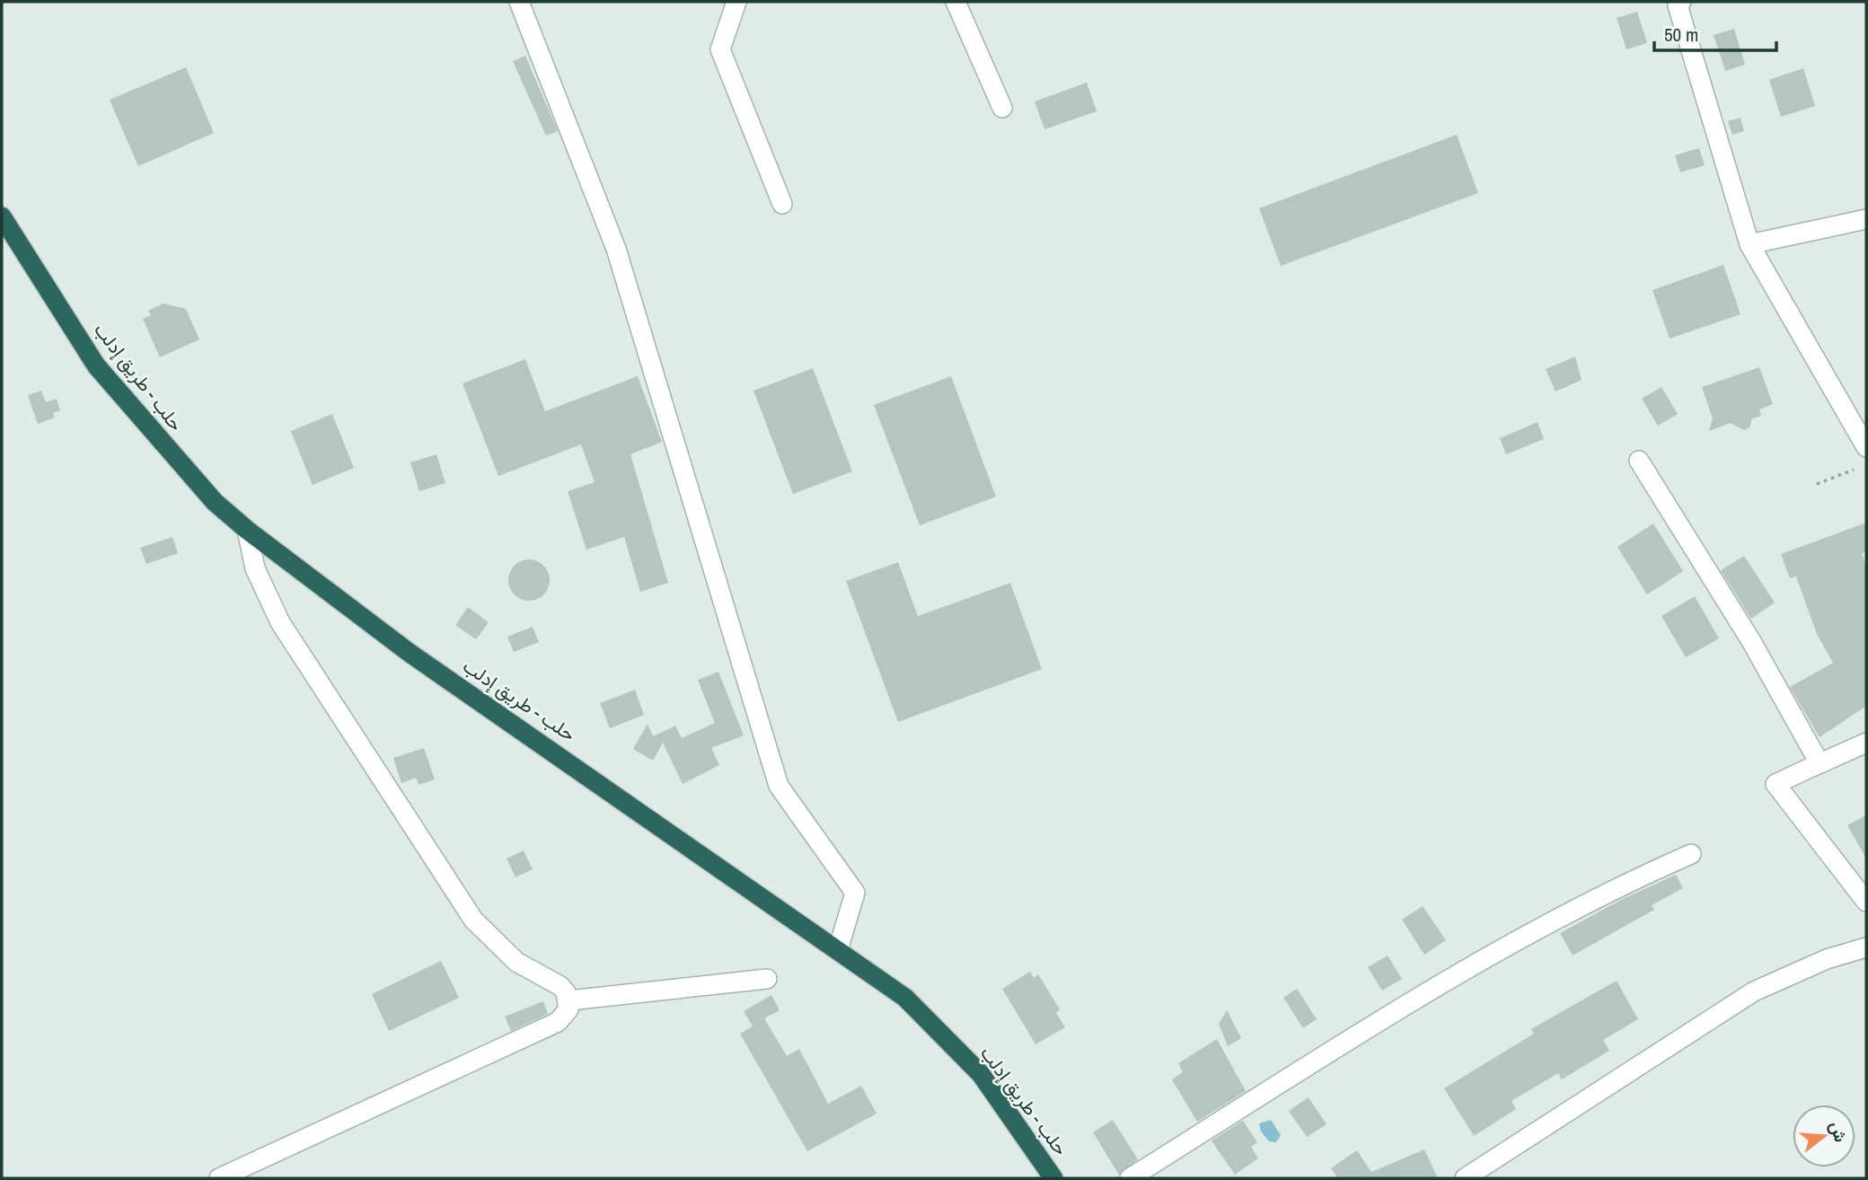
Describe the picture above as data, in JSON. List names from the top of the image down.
{
  "streets": {
    "highway": ["حلب - طريق إدلب"]
  },
  "scale_bar": "50 m",
  "north": "right"
}
